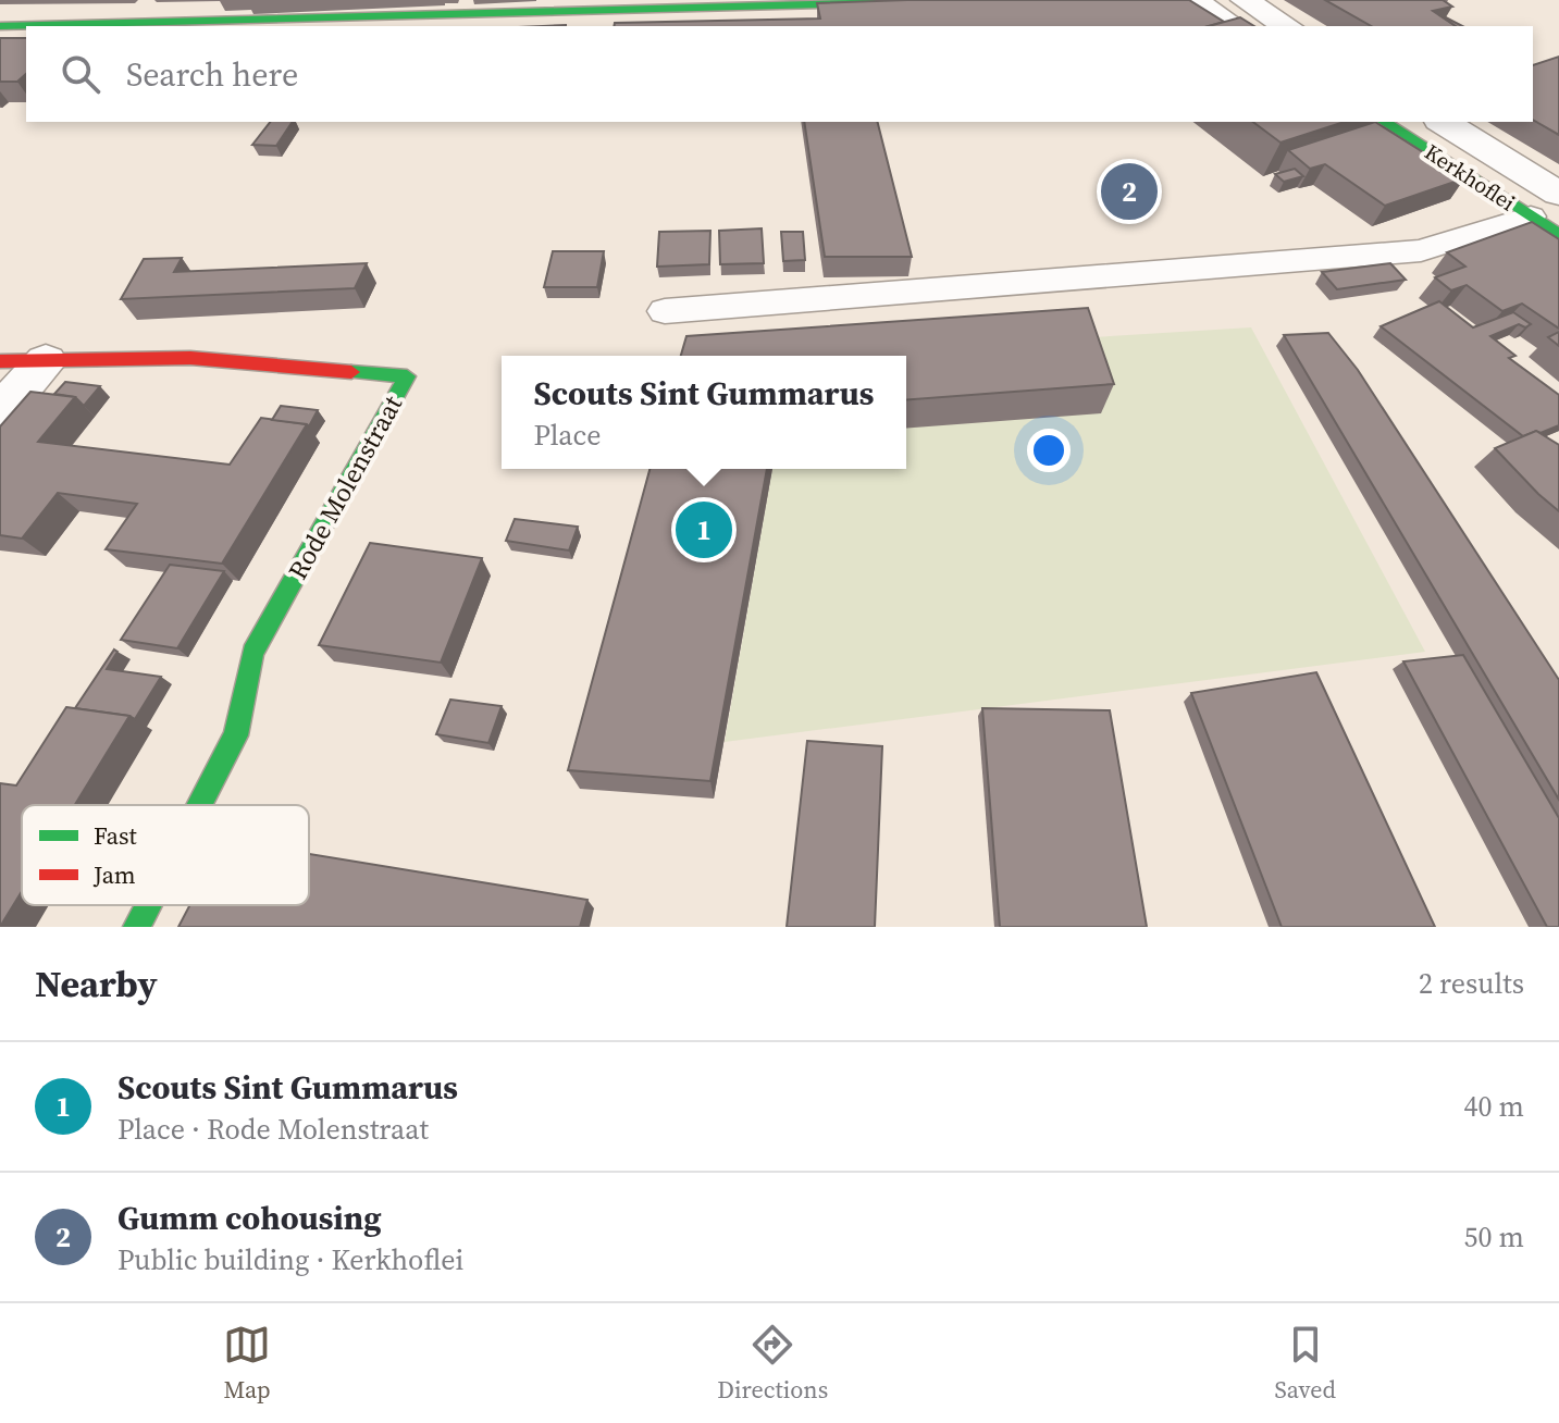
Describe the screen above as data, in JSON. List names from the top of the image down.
{
  "streets": {
    "street": ["Kerkhoflei", "Rode Molenstraat"]
  },
  "legend": ["Fast", "Jam"],
  "page": {
    "search": "Search here",
    "pins": ["2", "1"],
    "popup": ["Scouts Sint Gummarus", "Place"],
    "heading": ["Nearby", "2 results"],
    "list": [
      {
        "mark": "1",
        "name": "Scouts Sint Gummarus",
        "note": "Place · Rode Molenstraat",
        "value": "40 m"
      },
      {
        "mark": "2",
        "name": "Gumm cohousing",
        "note": "Public building · Kerkhoflei",
        "value": "50 m"
      }
    ],
    "nav": ["Map", "Directions", "Saved"]
  }
}
